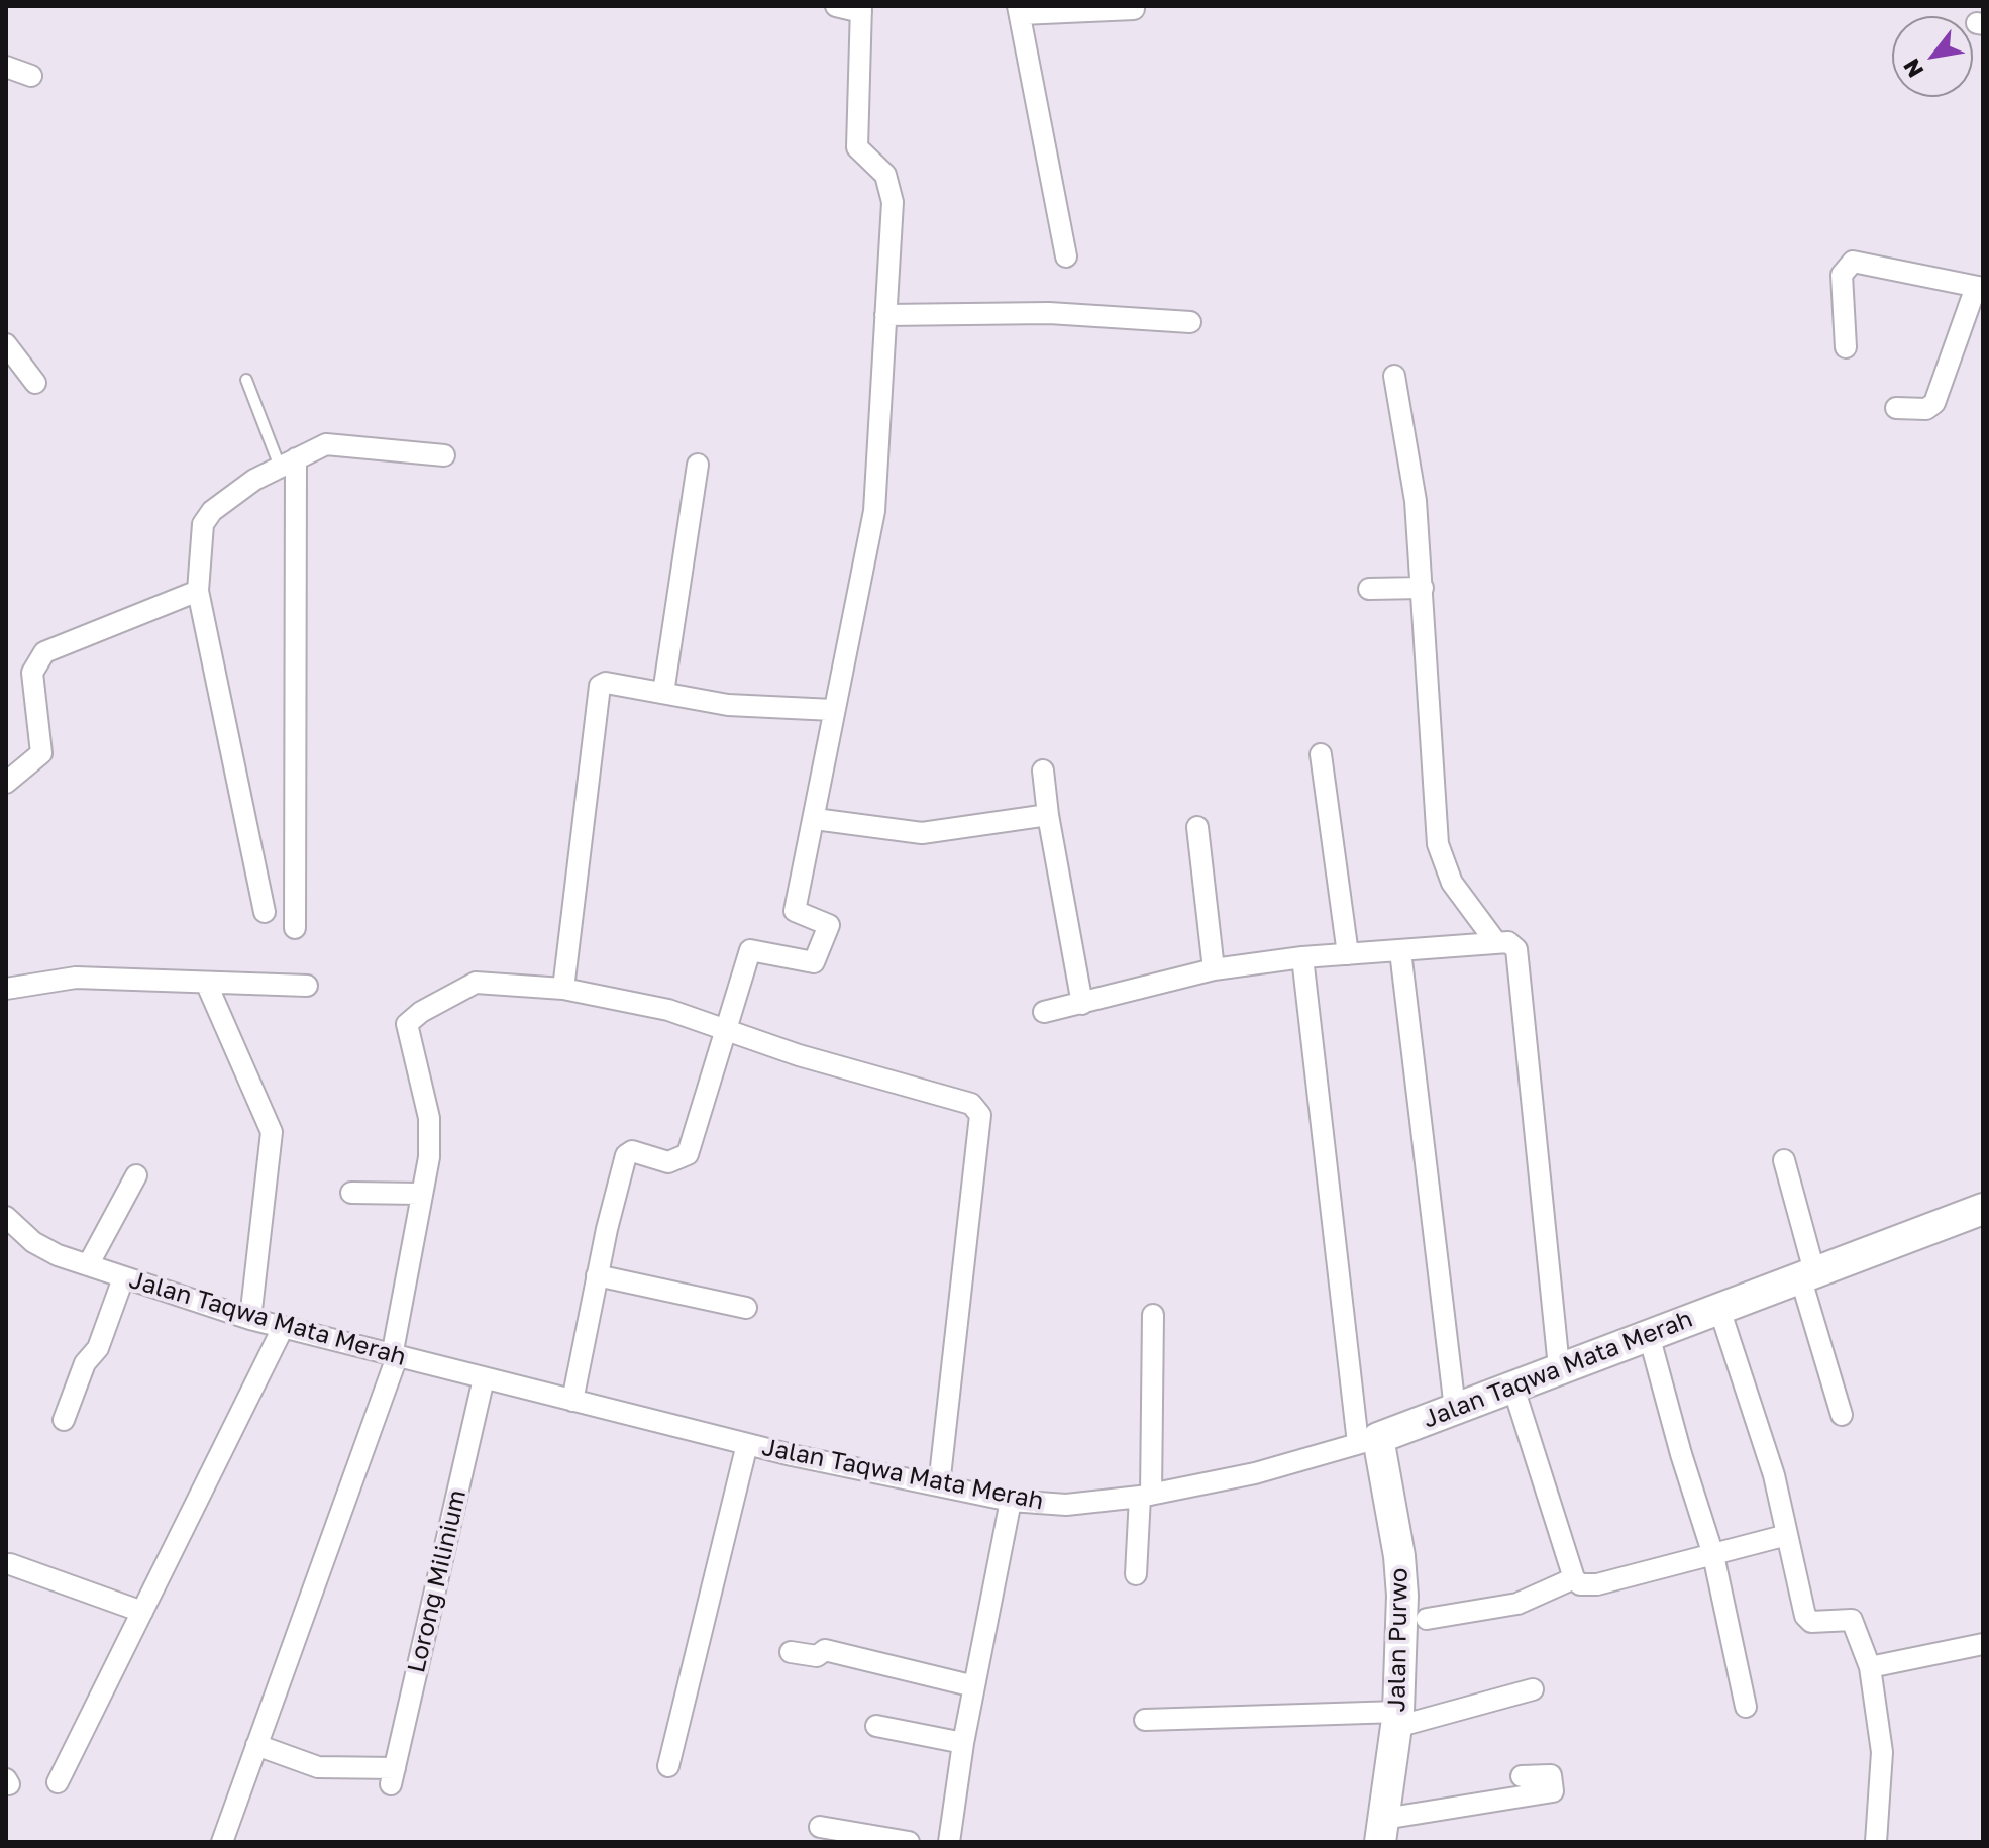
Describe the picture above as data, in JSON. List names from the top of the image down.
{
  "streets": {
    "street": ["Jalan Taqwa Mata Merah", "Lorong Milinium", "Jalan Purwo"]
  },
  "crossings": [
    ["Jalan Taqwa Mata Merah", "Lorong Milinium"],
    ["Jalan Taqwa Mata Merah", "Jalan Purwo"]
  ],
  "north": "bottom left"
}
